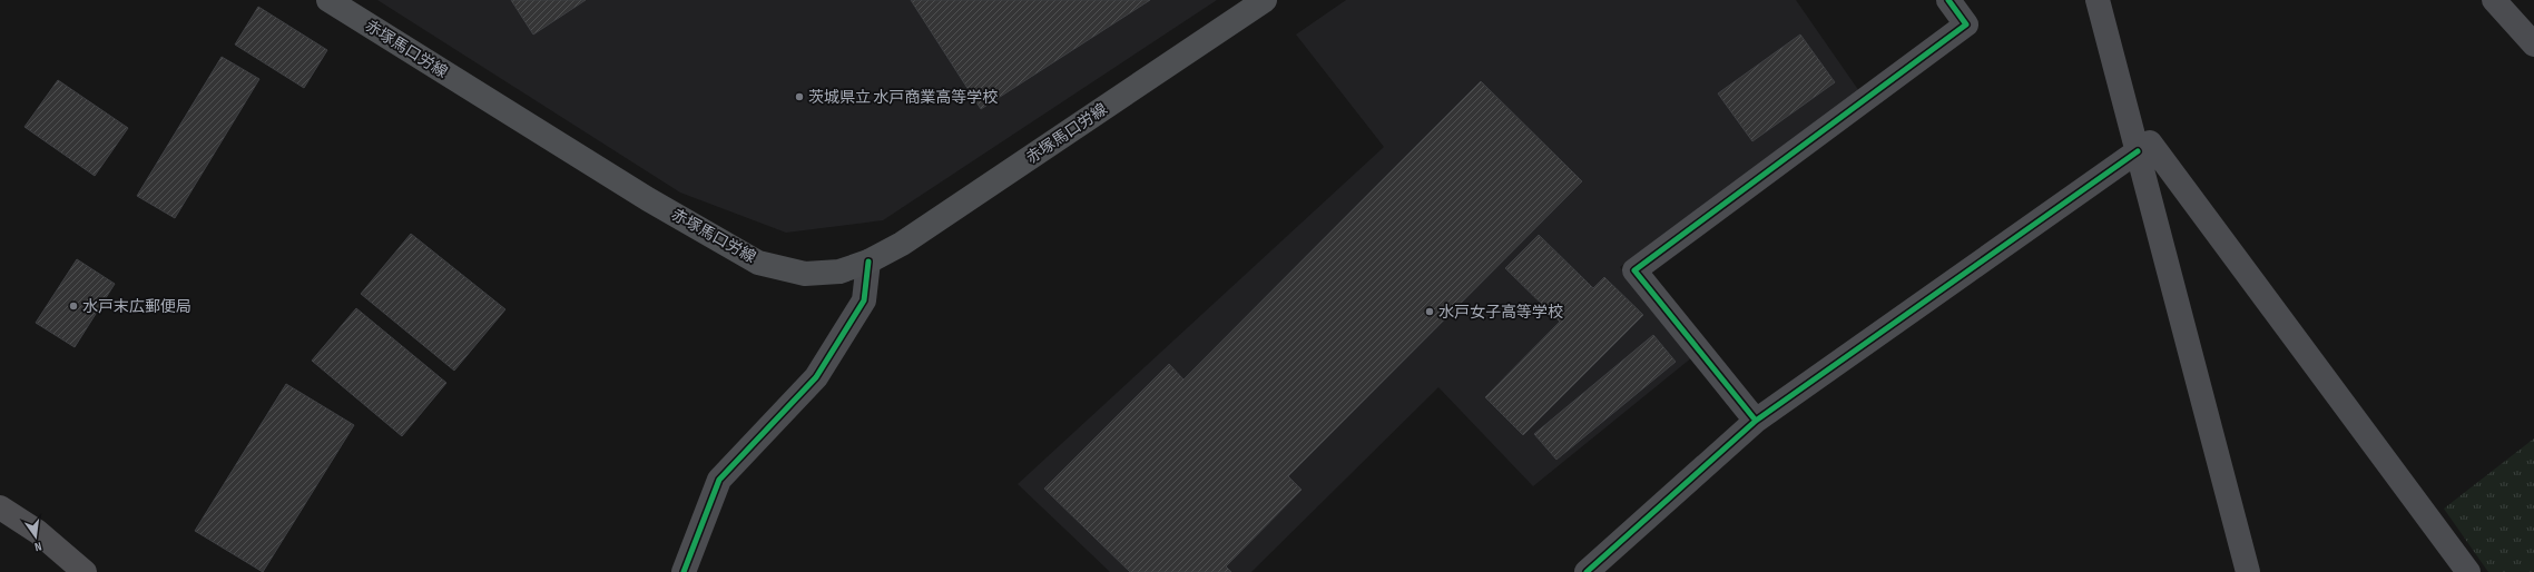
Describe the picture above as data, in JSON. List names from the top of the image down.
{
  "streets": {
    "main road": ["赤塚馬口労線"]
  },
  "places": ["茨城県立 水戸商業高等学校", "水戸末広郵便局", "水戸女子高等学校"],
  "north": "bottom"
}
